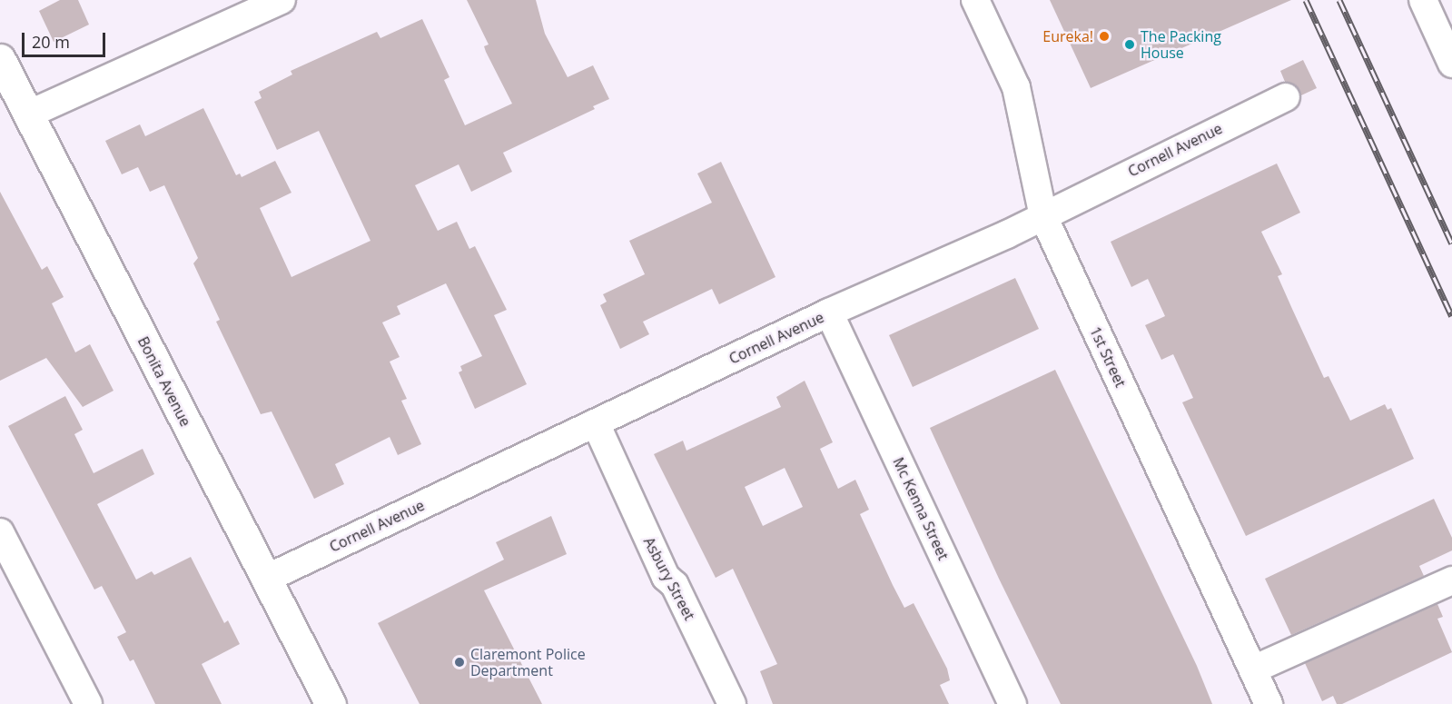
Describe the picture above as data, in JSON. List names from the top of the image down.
{
  "streets": {
    "main road": ["Bonita Avenue"],
    "street": [
      "Cornell Avenue",
      "1st Street",
      "Mc Kenna Street",
      "Asbury Street"
    ]
  },
  "crossings": [
    ["Cornell Avenue", "1st Street"],
    ["Cornell Avenue", "Bonita Avenue"],
    ["Cornell Avenue", "Mc Kenna Street"],
    ["Cornell Avenue", "Asbury Street"]
  ],
  "places": ["Eureka!", "The Packing House", "Claremont Police Department"],
  "scale_bar": "20 m"
}
